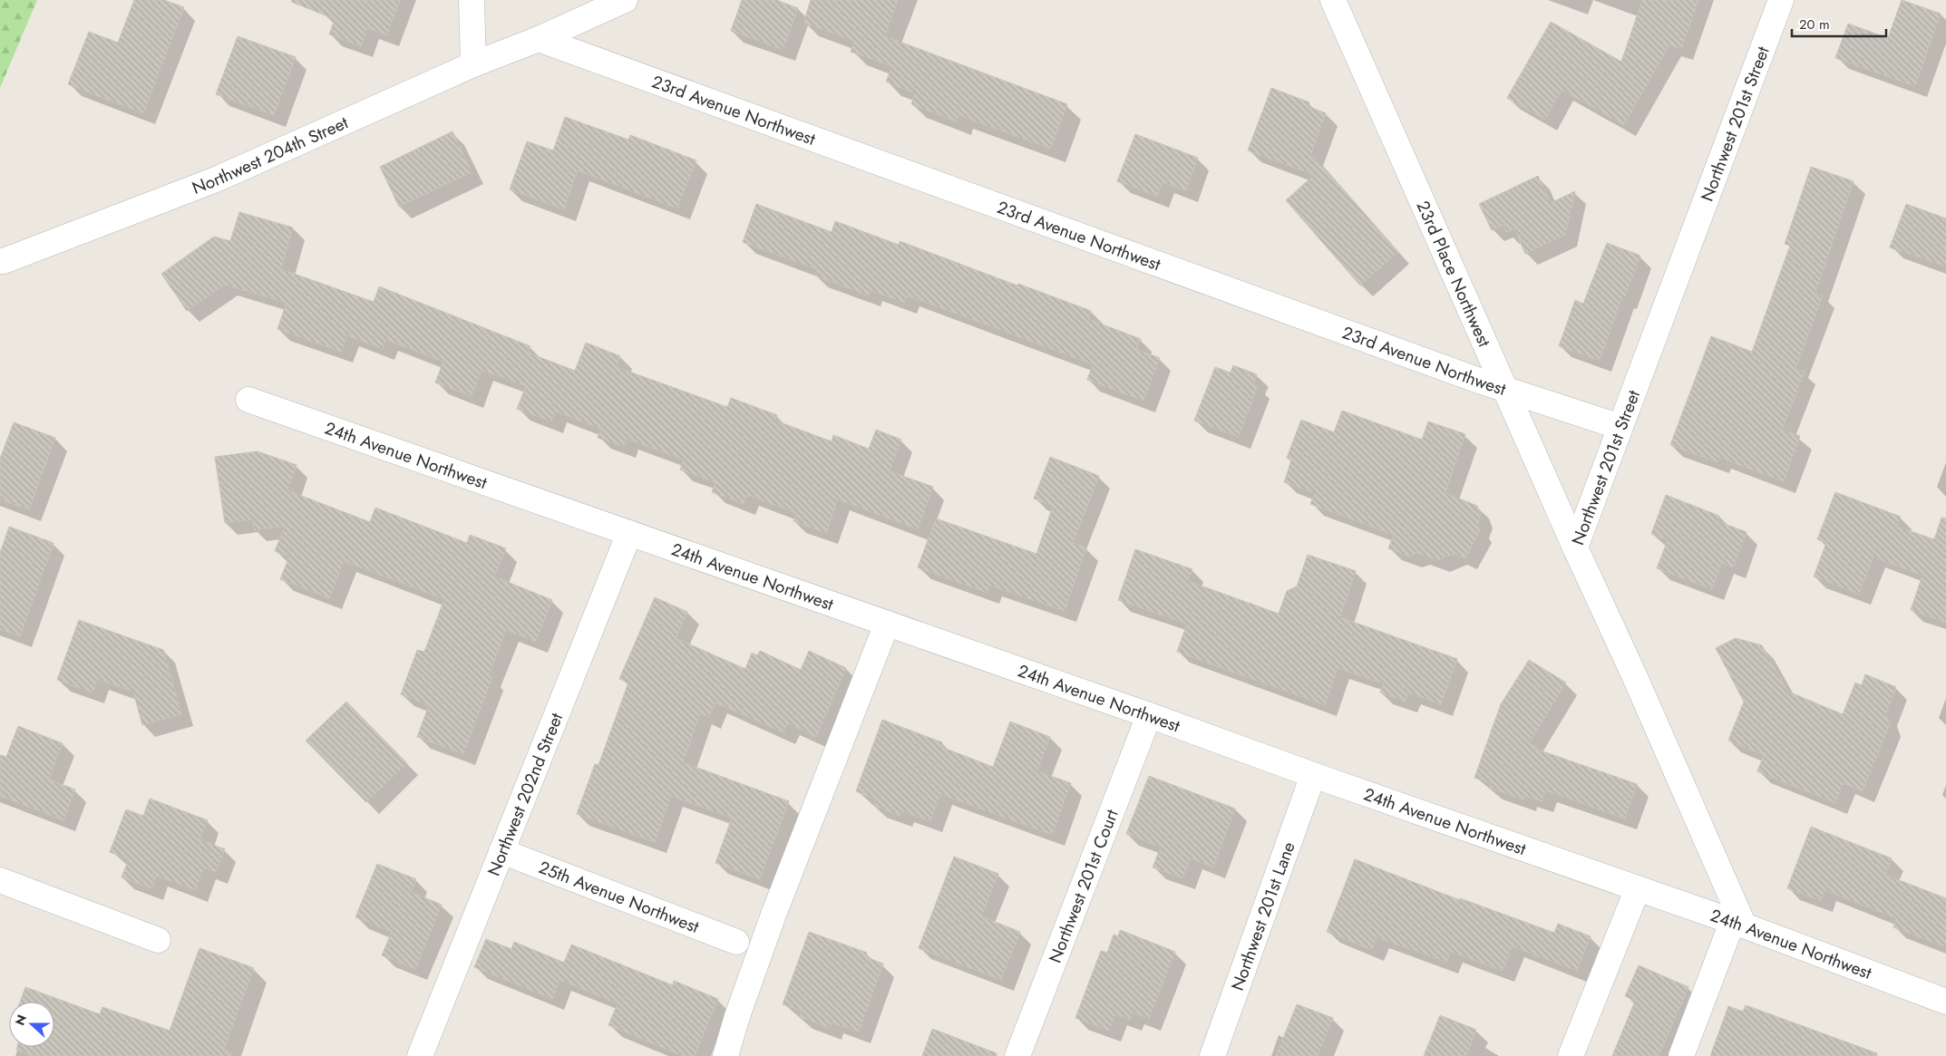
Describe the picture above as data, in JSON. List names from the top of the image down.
{
  "streets": {
    "street": [
      "23rd Avenue Northwest",
      "Northwest 201st Street",
      "Northwest 204th Street",
      "23rd Place Northwest",
      "24th Avenue Northwest",
      "Northwest 202nd Street",
      "Northwest 201st Court",
      "25th Avenue Northwest",
      "Northwest 201st Lane"
    ]
  },
  "crossings": [
    ["23rd Avenue Northwest", "Northwest 201st Street"],
    ["23rd Avenue Northwest", "23rd Place Northwest"],
    ["Northwest 201st Street", "23rd Place Northwest"],
    ["Northwest 201st Street", "24th Avenue Northwest"],
    ["24th Avenue Northwest", "Northwest 202nd Street"],
    ["24th Avenue Northwest", "Northwest 201st Court"],
    ["24th Avenue Northwest", "Northwest 201st Lane"],
    ["Northwest 202nd Street", "25th Avenue Northwest"]
  ],
  "scale_bar": "20 m",
  "north": "left"
}
